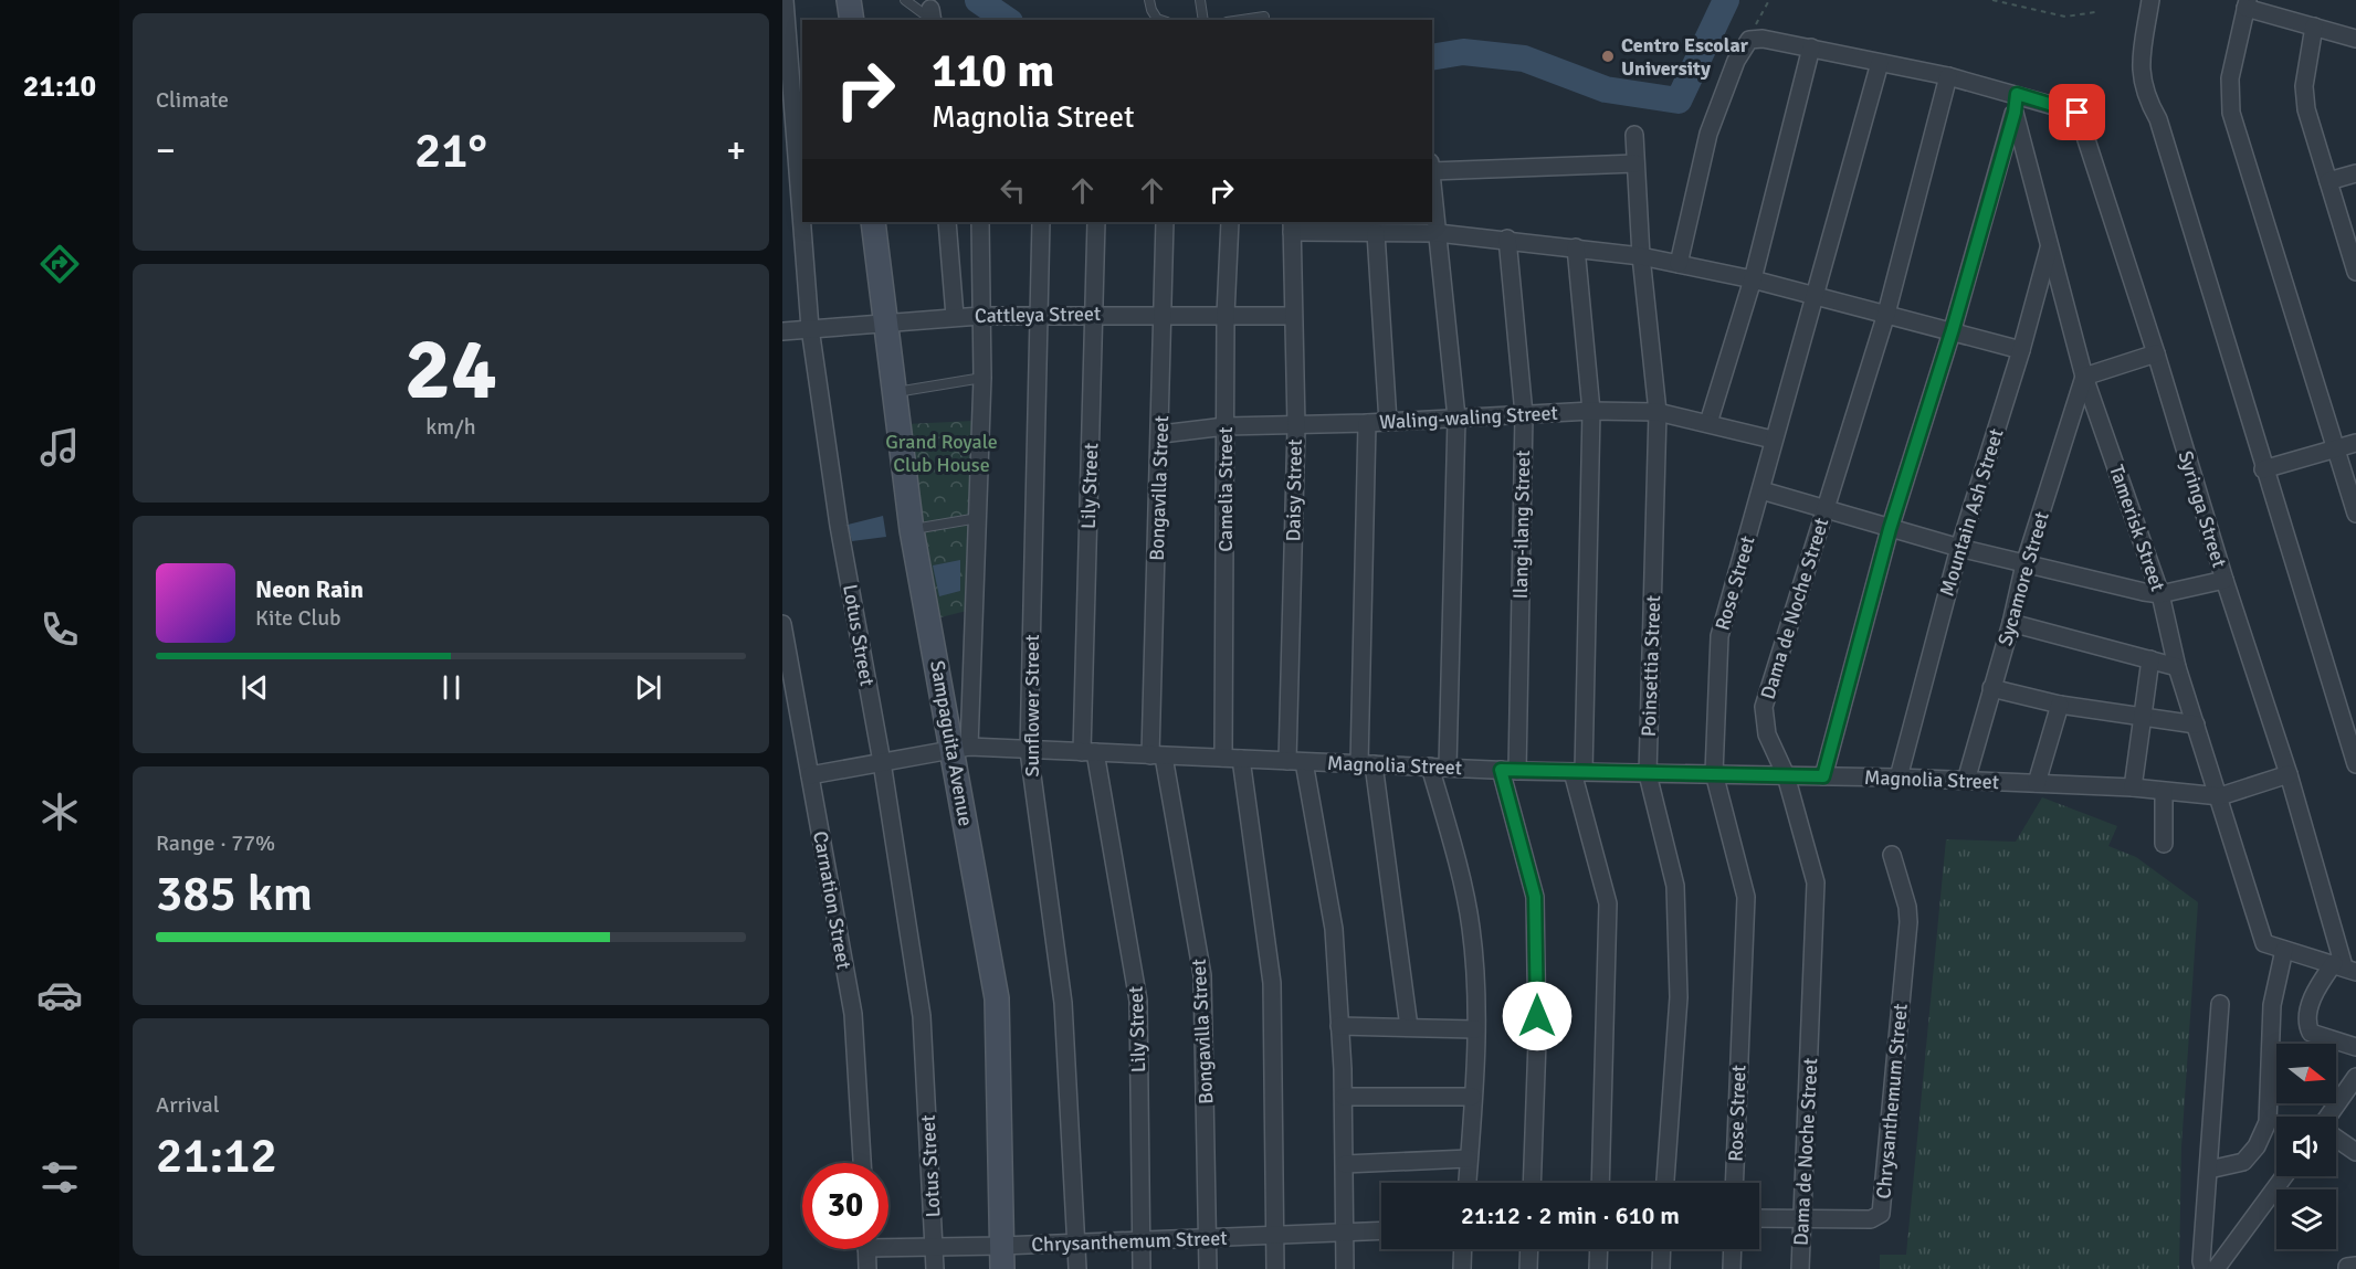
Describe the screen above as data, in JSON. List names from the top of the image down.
{
  "streets": {
    "main road": ["Sampaguita Avenue"],
    "street": [
      "Cattleya Street",
      "Waling-waling Street",
      "Lily Street",
      "Bongavilla Street",
      "Camelia Street",
      "Daisy Street",
      "Syringa Street",
      "Mountain Ash Street",
      "Ilang-ilang Street",
      "Tamerisk Street",
      "Sycamore Street",
      "Rose Street",
      "Dama de Noche Street",
      "Lotus Street",
      "Poinsettia Street",
      "Sunflower Street",
      "Magnolia Street",
      "Carnation Street",
      "Chrysanthemum Street"
    ]
  },
  "crossings": [
    ["Cattleya Street", "Lily Street"],
    ["Cattleya Street", "Bongavilla Street"],
    ["Cattleya Street", "Camelia Street"],
    ["Cattleya Street", "Daisy Street"],
    ["Cattleya Street", "Lotus Street"],
    ["Cattleya Street", "Sunflower Street"],
    ["Cattleya Street", "Sampaguita Avenue"],
    ["Waling-waling Street", "Bongavilla Street"],
    ["Waling-waling Street", "Camelia Street"],
    ["Waling-waling Street", "Daisy Street"],
    ["Waling-waling Street", "Ilang-ilang Street"],
    ["Waling-waling Street", "Rose Street"],
    ["Waling-waling Street", "Poinsettia Street"],
    ["Lily Street", "Magnolia Street"],
    ["Lily Street", "Chrysanthemum Street"],
    ["Bongavilla Street", "Magnolia Street"],
    ["Bongavilla Street", "Chrysanthemum Street"],
    ["Camelia Street", "Magnolia Street"],
    ["Daisy Street", "Magnolia Street"],
    ["Daisy Street", "Chrysanthemum Street"],
    ["Mountain Ash Street", "Tamerisk Street"],
    ["Mountain Ash Street", "Magnolia Street"],
    ["Ilang-ilang Street", "Magnolia Street"],
    ["Tamerisk Street", "Sycamore Street"],
    ["Tamerisk Street", "Magnolia Street"],
    ["Sycamore Street", "Magnolia Street"],
    ["Rose Street", "Magnolia Street"],
    ["Dama de Noche Street", "Magnolia Street"],
    ["Dama de Noche Street", "Chrysanthemum Street"],
    ["Lotus Street", "Magnolia Street"],
    ["Lotus Street", "Chrysanthemum Street"],
    ["Poinsettia Street", "Magnolia Street"],
    ["Sunflower Street", "Magnolia Street"],
    ["Sunflower Street", "Chrysanthemum Street"],
    ["Sampaguita Avenue", "Magnolia Street"],
    ["Sampaguita Avenue", "Chrysanthemum Street"],
    ["Magnolia Street", "Carnation Street"]
  ],
  "parks": ["Grand Royale Club House"],
  "places": ["Centro Escolar University"],
  "north": "right",
  "page": {
    "tabs": "21:10",
    "tile": [
      "Climate",
      ["24", "km/h"],
      ["Range · 77%", "385 km"],
      ["Arrival", "21:12"]
    ],
    "turn": ["110 m", "Magnolia Street"],
    "heat": ["−", "21°", "+"],
    "song": ["Neon Rain", "Kite Club"],
    "limit": "30",
    "trip": "21:12 · 2 min · 610 m"
  }
}
